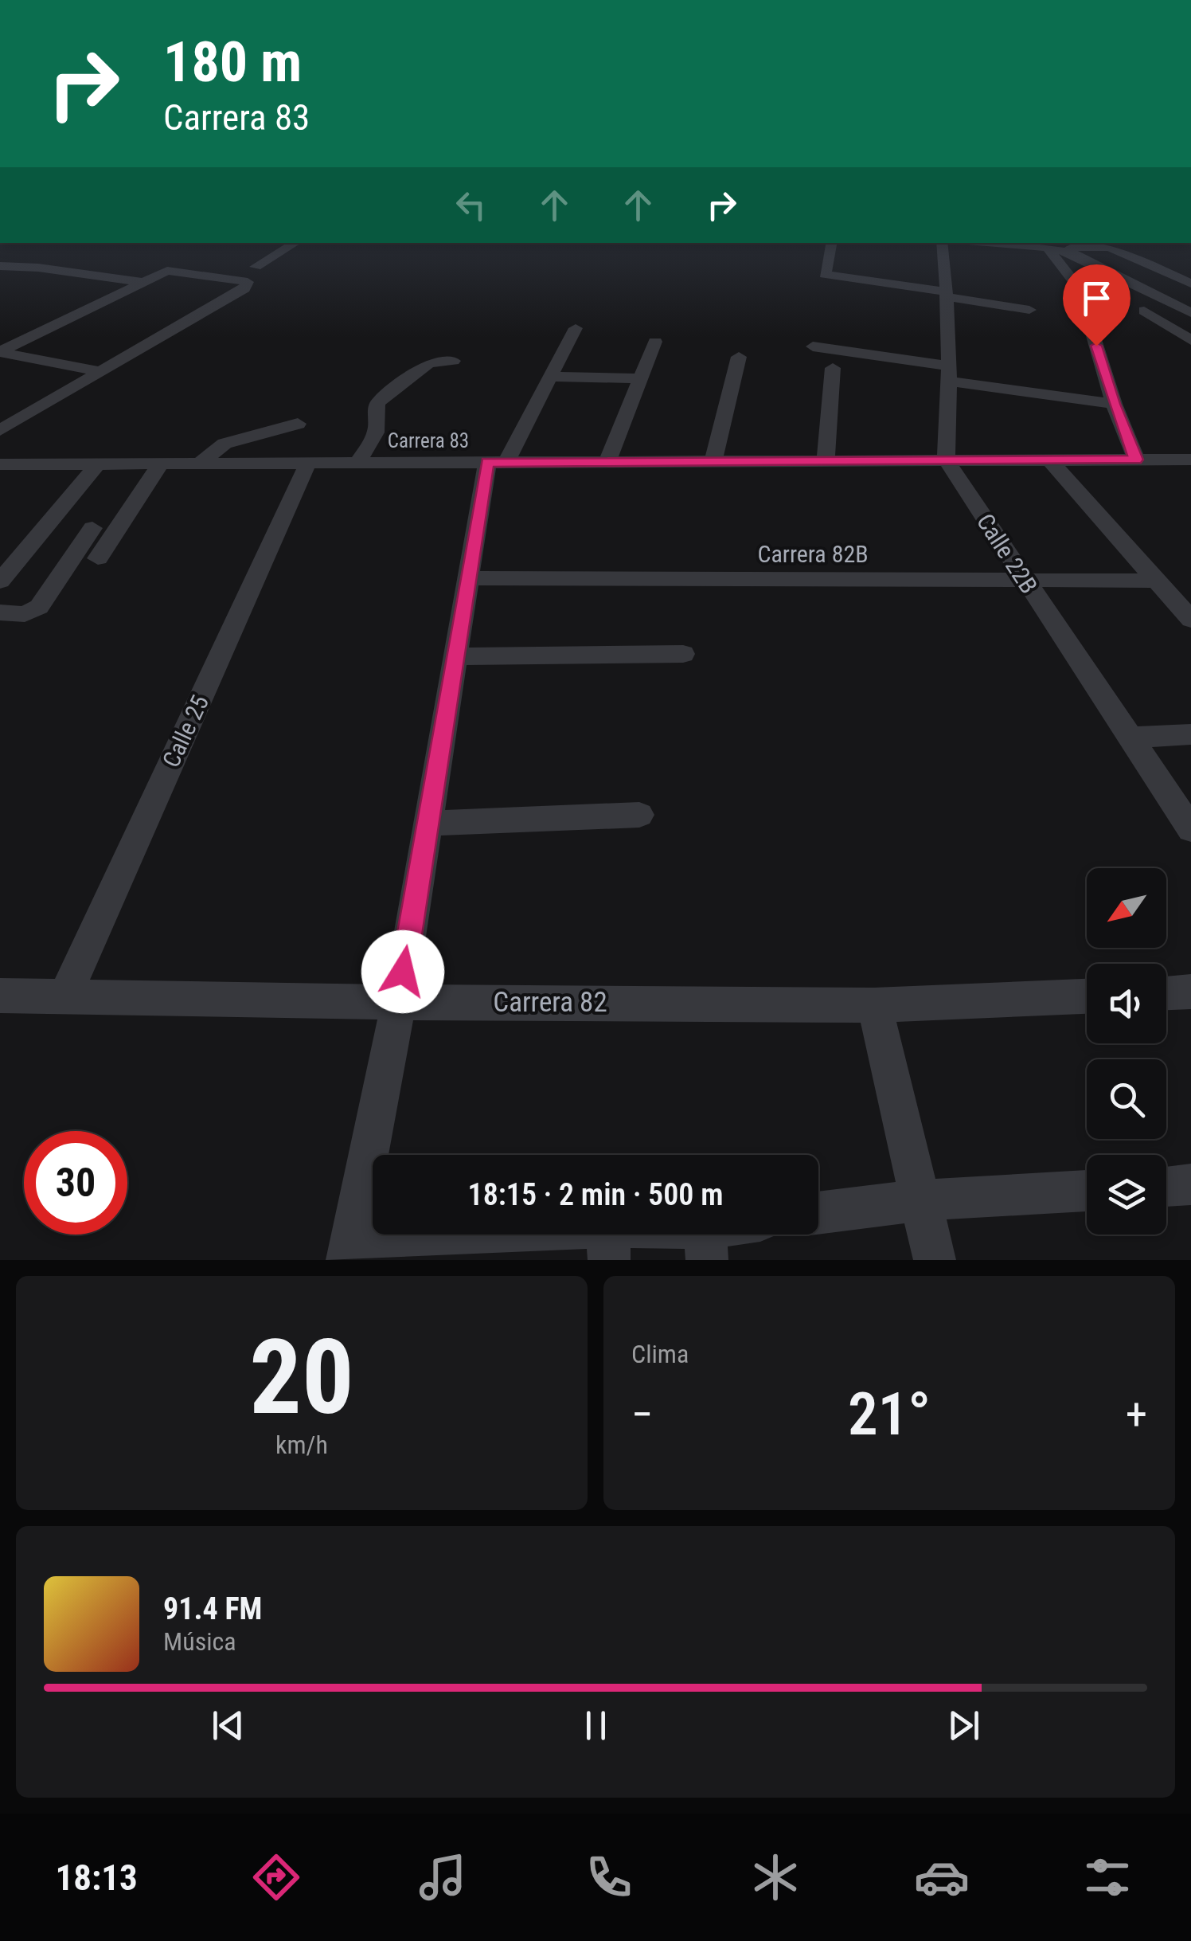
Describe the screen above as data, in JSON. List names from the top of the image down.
{
  "streets": {
    "street": [
      "Carrera 83",
      "Carrera 82B",
      "Calle 22B",
      "Calle 25",
      "Carrera 82"
    ]
  },
  "crossings": [
    ["Carrera 83", "Calle 22B"],
    ["Carrera 83", "Calle 25"],
    ["Carrera 82B", "Calle 22B"],
    ["Calle 25", "Carrera 82"]
  ],
  "north": "bottom left",
  "page": {
    "turn": ["180 m", "Carrera 83"],
    "limit": "30",
    "trip": "18:15 · 2 min · 500 m",
    "tile": [
      ["20", "km/h"],
      "Clima"
    ],
    "heat": ["−", "21°", "+"],
    "song": ["91.4 FM", "Música"],
    "tabs": "18:13"
  }
}
